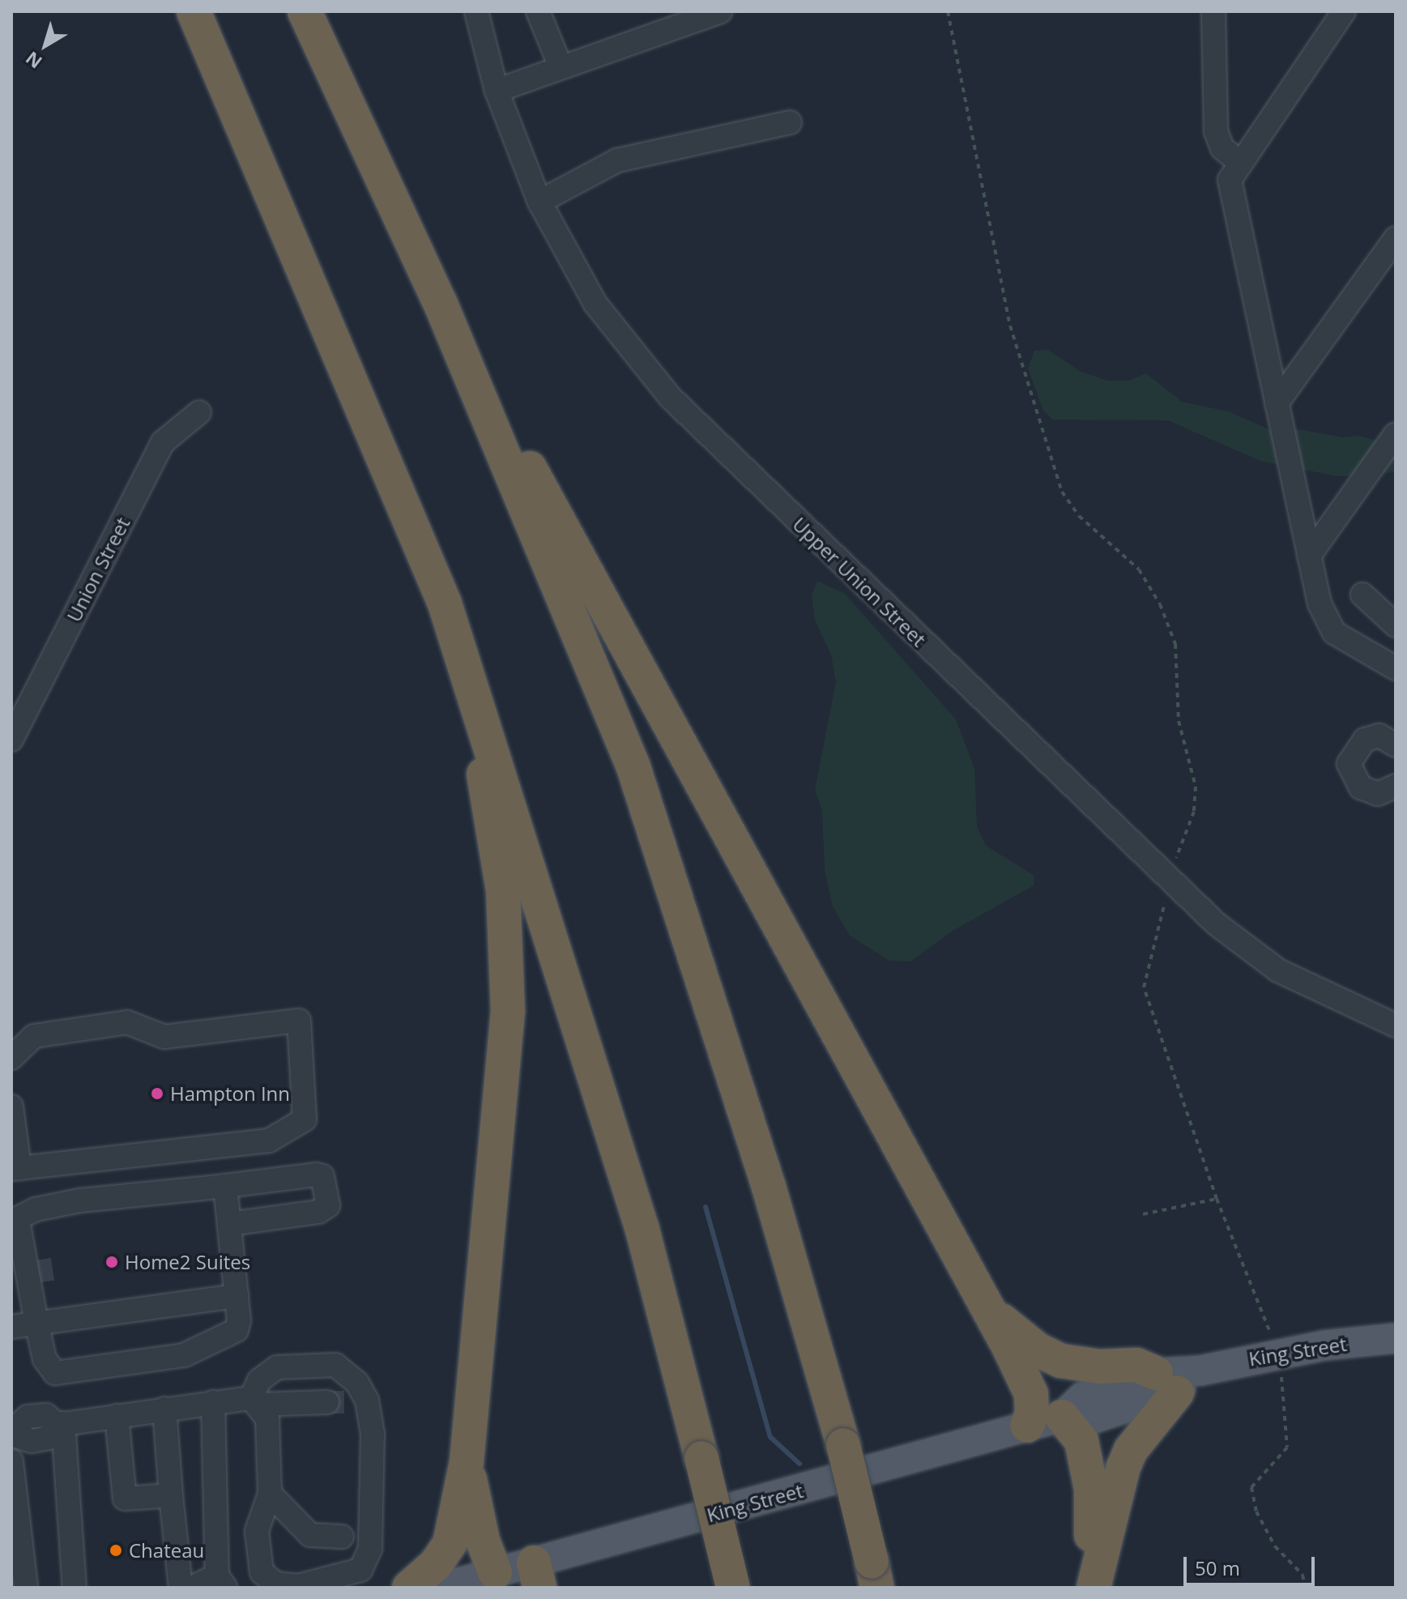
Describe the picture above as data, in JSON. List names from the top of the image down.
{
  "streets": {
    "main road": ["King Street"],
    "street": ["Union Street", "Upper Union Street"]
  },
  "places": ["Hampton Inn", "Home2 Suites", "Chateau"],
  "scale_bar": "50 m",
  "north": "bottom left"
}
